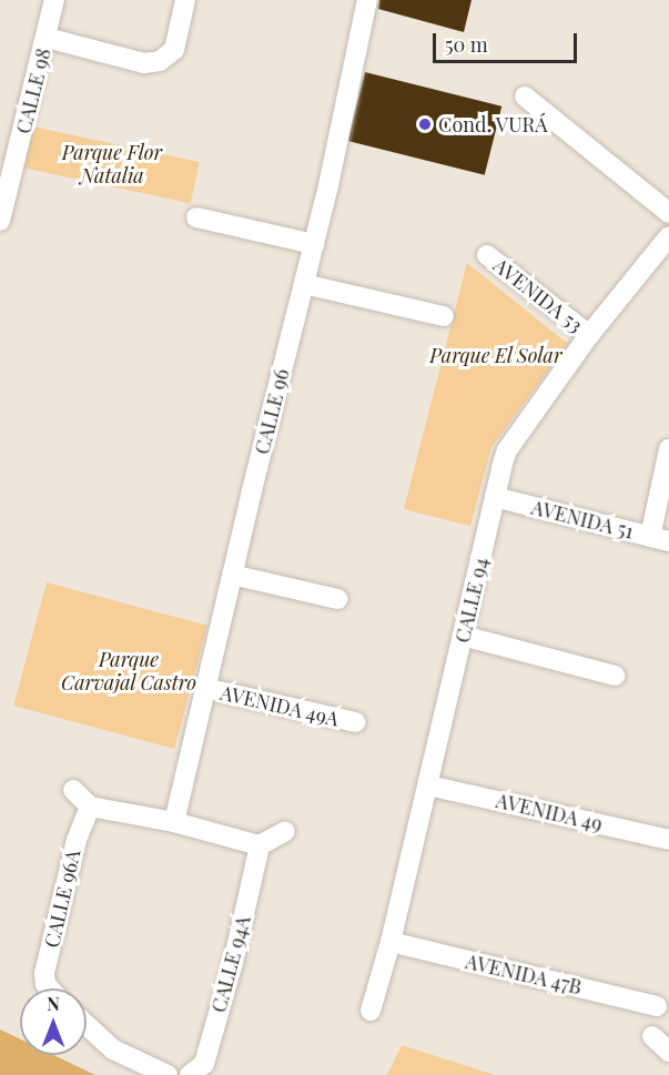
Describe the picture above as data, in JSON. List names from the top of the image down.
{
  "streets": {
    "street": [
      "CALLE 98",
      "AVENIDA 53",
      "CALLE 96",
      "AVENIDA 51",
      "CALLE 94",
      "AVENIDA 49A",
      "AVENIDA 49",
      "CALLE 96A",
      "CALLE 94A",
      "AVENIDA 47B"
    ]
  },
  "crossings": [
    ["AVENIDA 53", "CALLE 94"],
    ["CALLE 96", "AVENIDA 49A"],
    ["AVENIDA 51", "CALLE 94"],
    ["CALLE 94", "AVENIDA 49"],
    ["CALLE 94", "AVENIDA 47B"]
  ],
  "parks": ["Parque Flor Natalia", "Parque El Solar", "Parque Carvajal Castro"],
  "places": ["Cond. VURÁ"],
  "scale_bar": "50 m",
  "north": "top"
}
